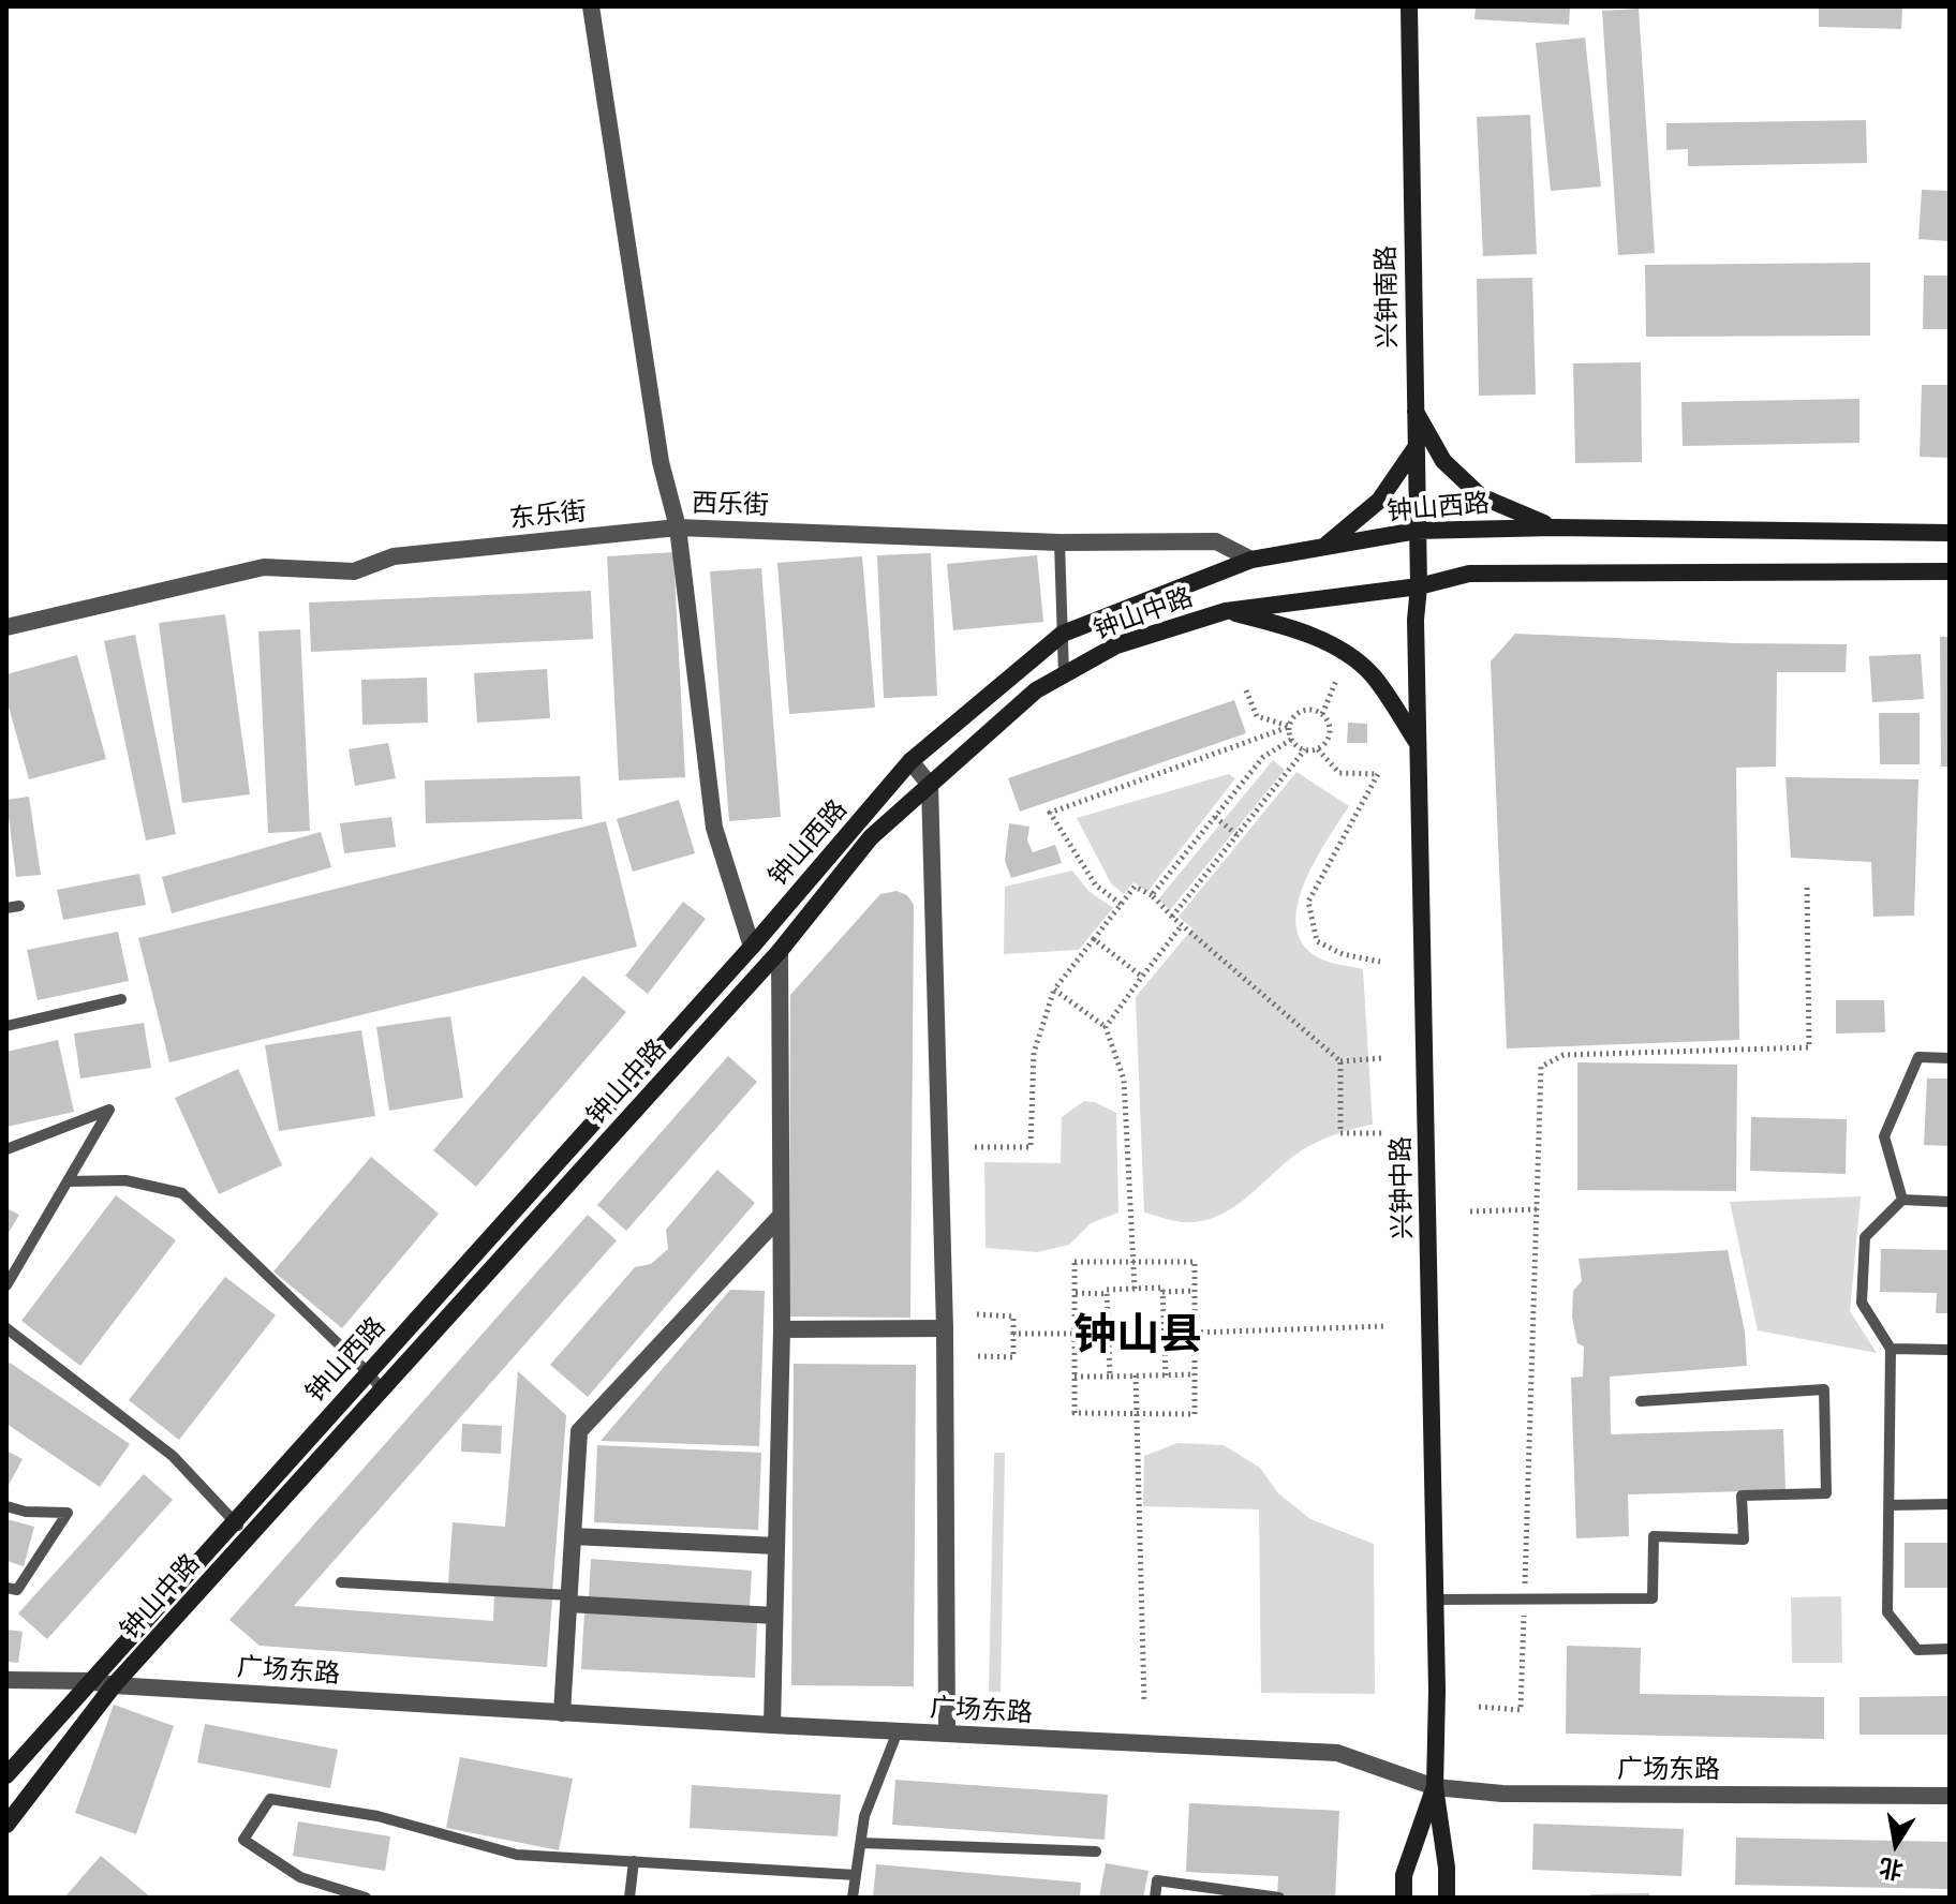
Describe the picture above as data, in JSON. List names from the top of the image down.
{
  "streets": {
    "main road": [
      "兴钟南路",
      "钟山西路",
      "钟山中路",
      "兴钟中路"
    ],
    "street": ["西乐街", "东乐街", "广场东路"]
  },
  "crossings": [
    ["兴钟南路", "钟山西路"],
    ["兴钟南路", "钟山中路"],
    ["兴钟南路", "兴钟中路"],
    ["西乐街", "钟山西路"],
    ["西乐街", "东乐街"],
    ["钟山西路", "广场东路"],
    ["钟山中路", "兴钟中路"],
    ["钟山中路", "广场东路"],
    ["兴钟中路", "广场东路"]
  ],
  "districts": ["钟山县"],
  "north": "bottom"
}
